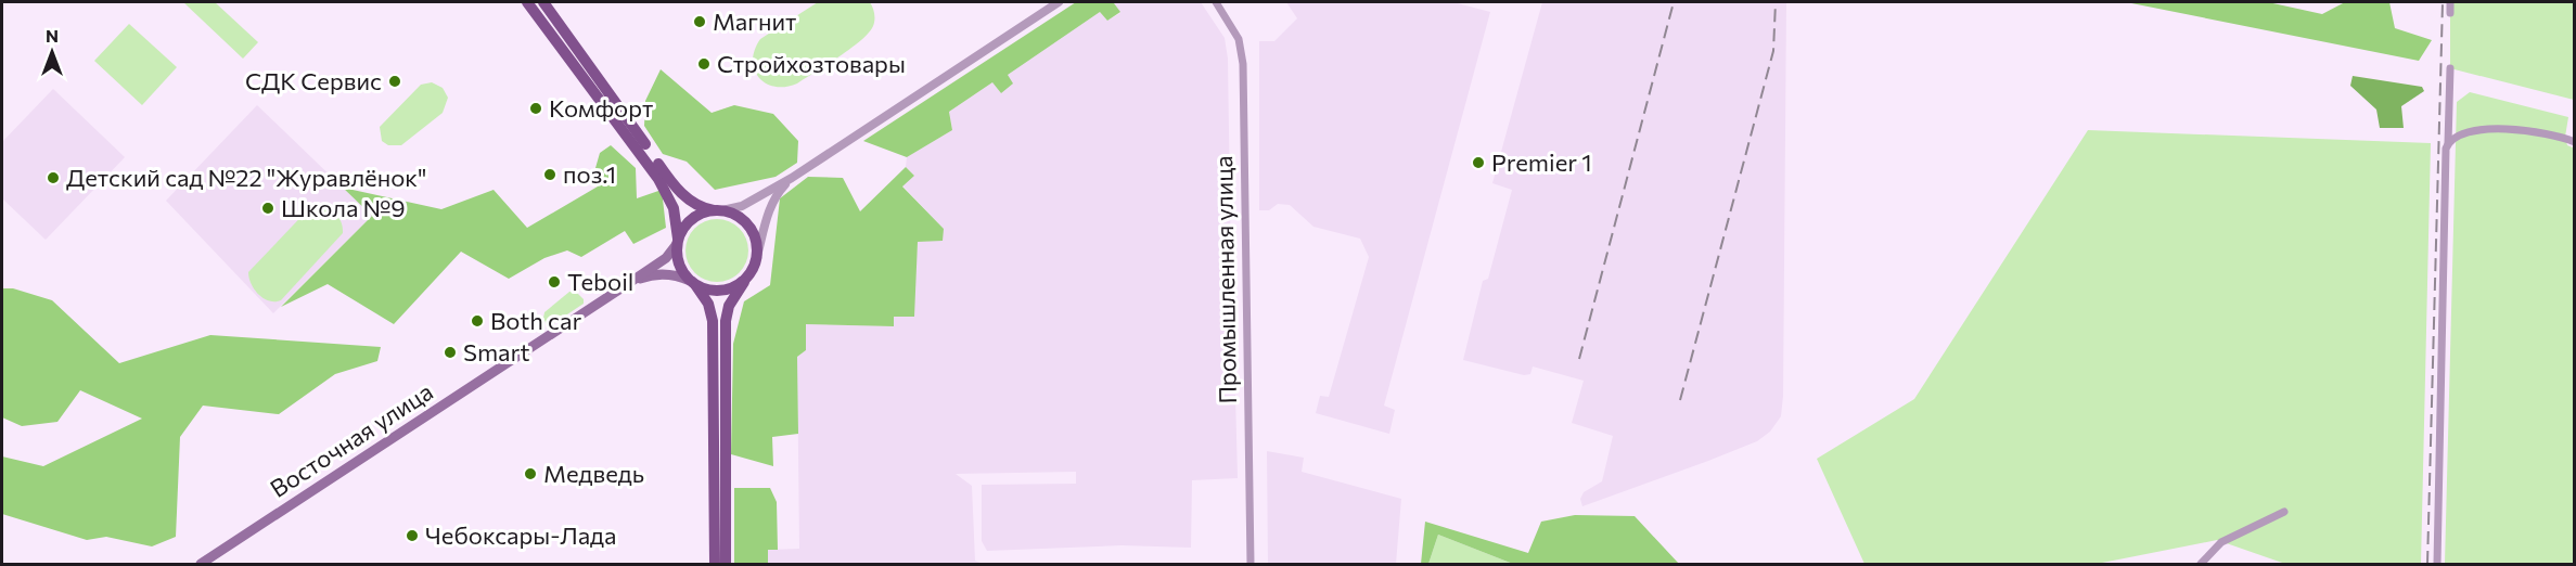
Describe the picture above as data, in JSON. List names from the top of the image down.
{
  "streets": {
    "main road": ["Восточная улица"],
    "street": ["Промышленная улица"]
  },
  "places": [
    "Магнит",
    "Стройхозтовары",
    "СДК Сервис",
    "Комфорт",
    "Premier 1",
    "поз.1",
    "Детский сад №22 \"Журавлёнок\"",
    "Школа №9",
    "Teboil",
    "Both car",
    "Smart",
    "Медведь",
    "Чебоксары-Лада"
  ],
  "north": "top"
}
